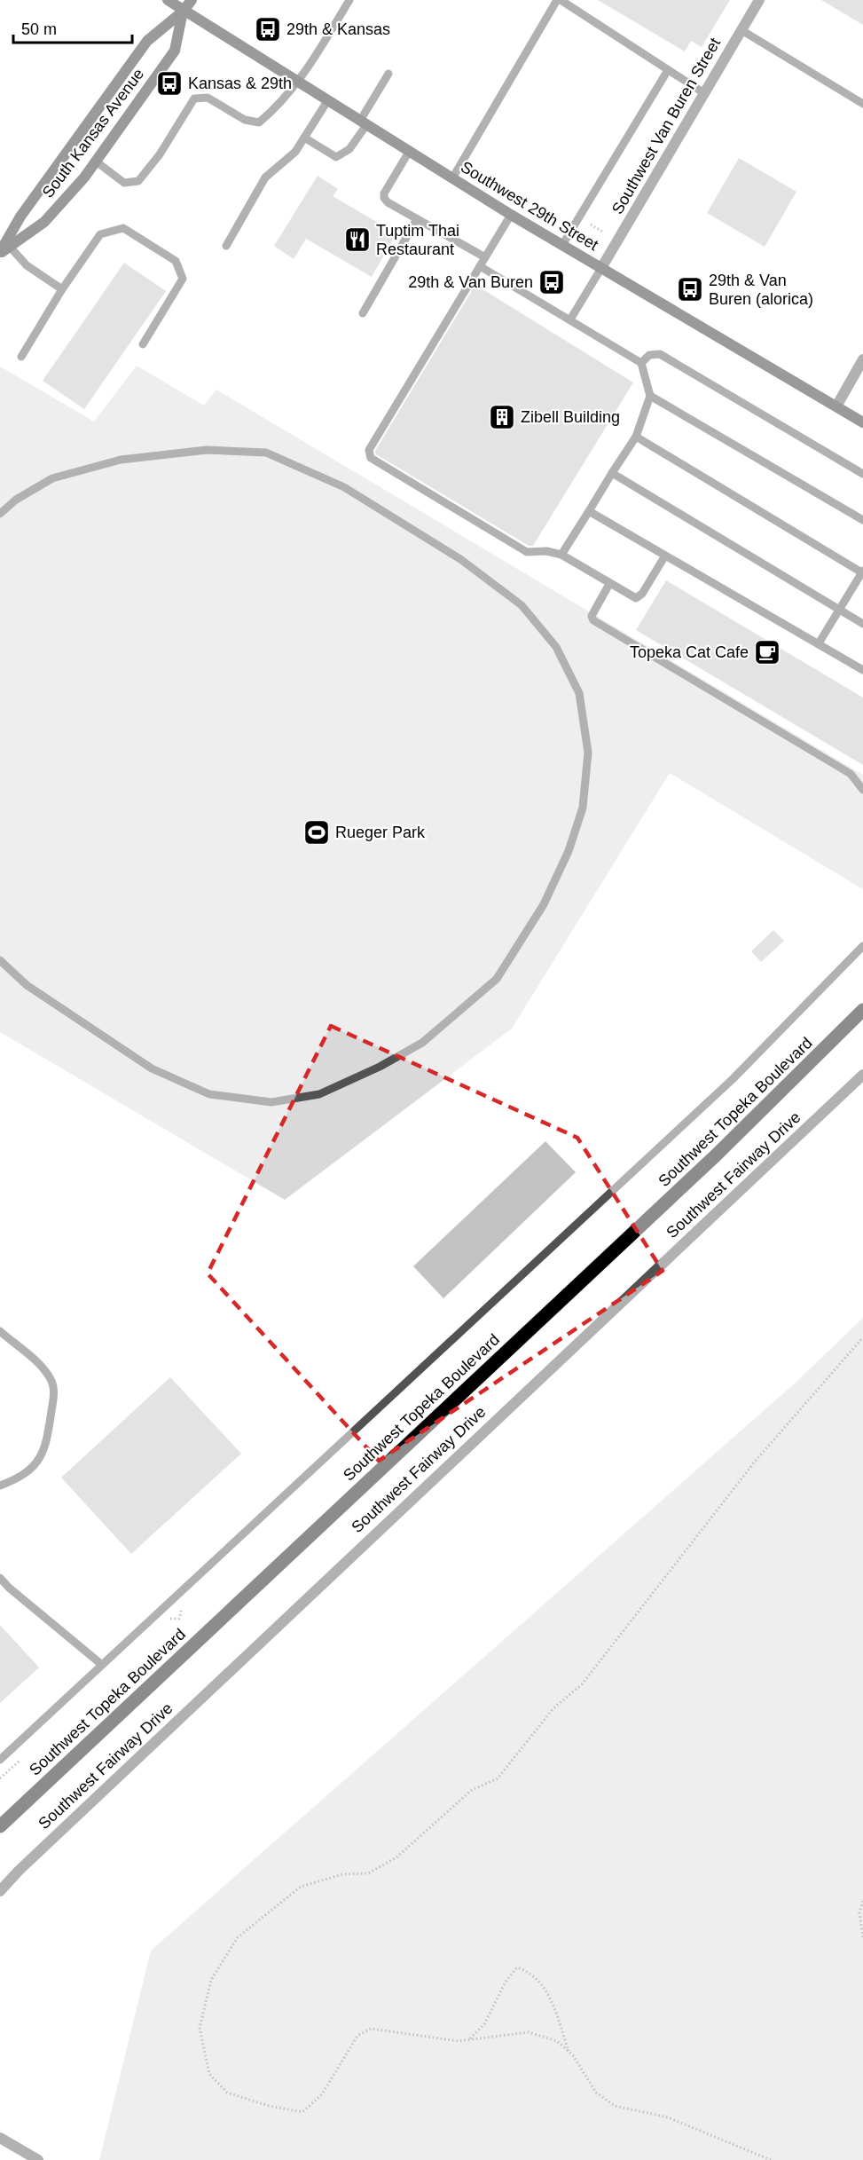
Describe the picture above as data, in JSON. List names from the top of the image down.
{
  "streets": {
    "main road": ["South Kansas Avenue", "Southwest 29th Street", "Southwest Topeka Boulevard"],
    "street": ["Southwest Van Buren Street", "Southwest Fairway Drive"]
  },
  "crossings": [
    ["Southwest Van Buren Street", "Southwest 29th Street"],
    ["South Kansas Avenue", "Southwest 29th Street"]
  ],
  "places": {
    "bus stop": [
      "29th & Kansas",
      "Kansas & 29th",
      "29th & Van Buren",
      "29th & Van Buren (alorica)"
    ],
    "restaurant": ["Tuptim Thai Restaurant"],
    "building": ["Zibell Building"],
    "cafe": ["Topeka Cat Cafe"],
    "sports": ["Rueger Park"]
  },
  "scale_bar": "50 m"
}
